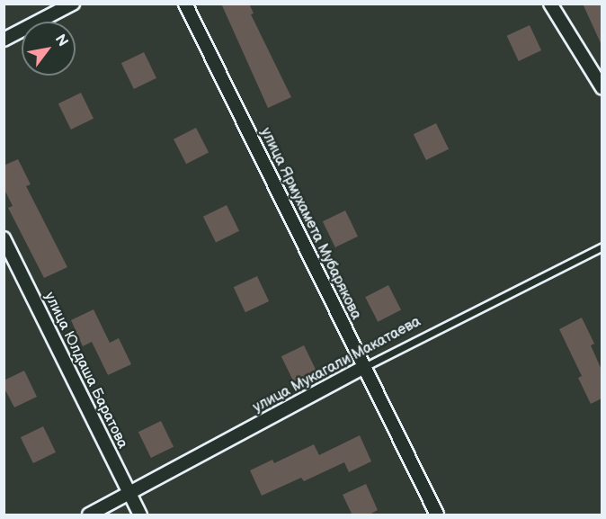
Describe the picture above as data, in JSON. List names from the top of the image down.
{
  "streets": {
    "street": ["улица Ярмухамета Мубарякова", "улица Мукагали Макатаева", "улица Юлдаша Баратова"]
  },
  "crossings": [
    ["улица Ярмухамета Мубарякова", "улица Мукагали Макатаева"],
    ["улица Мукагали Макатаева", "улица Юлдаша Баратова"]
  ],
  "north": "top right"
}
